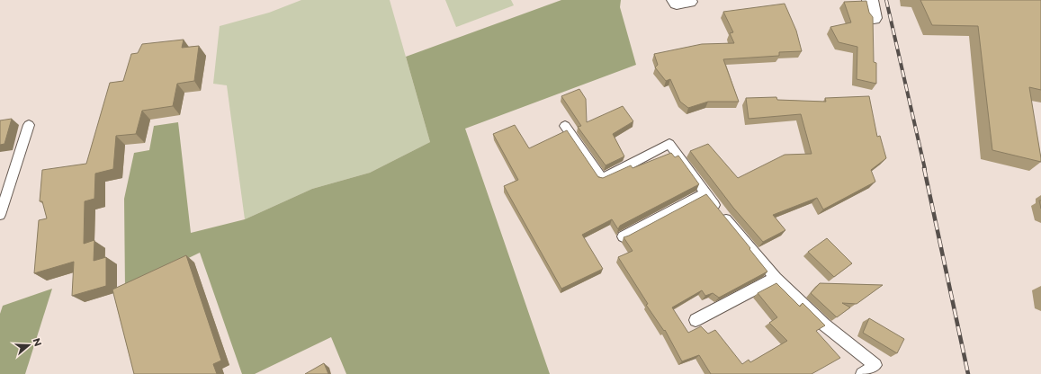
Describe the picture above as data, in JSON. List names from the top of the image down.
{
  "north": "right"
}
